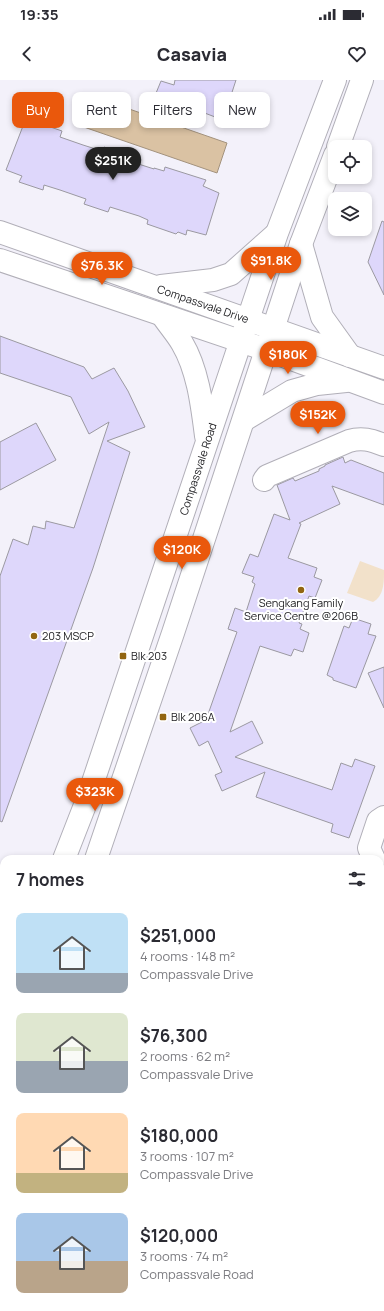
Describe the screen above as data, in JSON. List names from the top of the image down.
{
  "streets": {
    "street": ["Compassvale Drive", "Compassvale Road"]
  },
  "crossings": [
    ["Compassvale Drive", "Compassvale Road"]
  ],
  "places": {
    "other": ["Sengkang Family Service Centre @206B", "203 MSCP"],
    "transit": ["Blk 203", "Blk 206A"]
  },
  "page": {
    "status": "19:35",
    "header": "Casavia",
    "chip": [
      "Buy",
      "Rent",
      "Filters",
      "New"
    ],
    "price": [
      "$251K",
      "$91.8K",
      "$76.3K",
      "$180K",
      "$152K",
      "$120K",
      "$323K"
    ],
    "heading": "7 homes",
    "list": [
      {
        "name": "$251,000",
        "note": "4 rooms · 148 m² · Compassvale Drive"
      },
      {
        "name": "$76,300",
        "note": "2 rooms · 62 m² · Compassvale Drive"
      },
      {
        "name": "$180,000",
        "note": "3 rooms · 107 m² · Compassvale Drive"
      },
      {
        "name": "$120,000",
        "note": "3 rooms · 74 m² · Compassvale Road"
      }
    ]
  }
}
